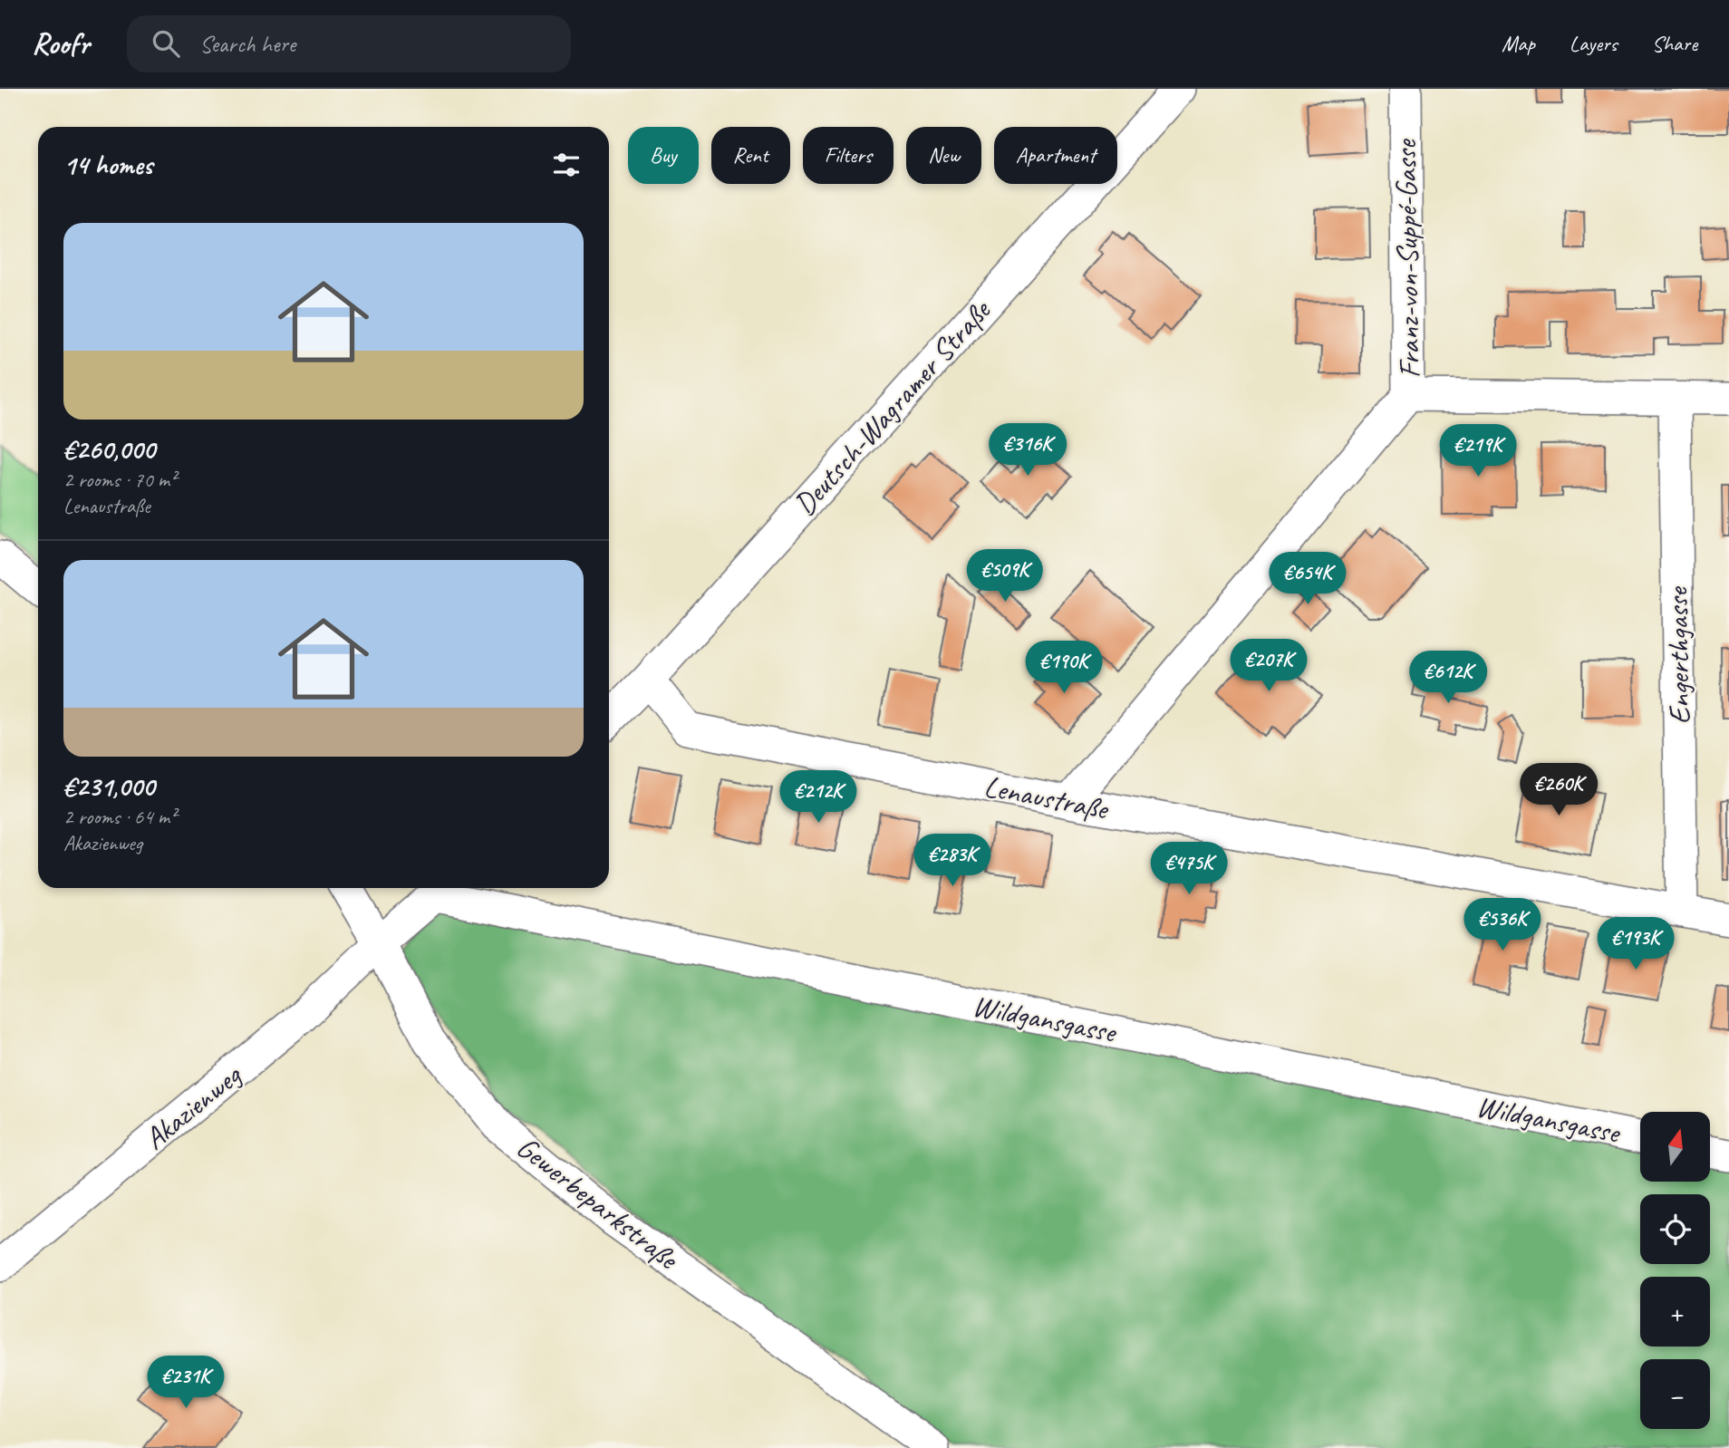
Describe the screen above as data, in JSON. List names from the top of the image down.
{
  "streets": {
    "street": [
      "Franz-von-Suppé-Gasse",
      "Deutsch-Wagramer Straße",
      "Engerthgasse",
      "Lenaustraße",
      "Wildgansgasse",
      "Akazienweg",
      "Gewerbeparkstraße"
    ]
  },
  "crossings": [
    ["Franz-von-Suppé-Gasse", "Lenaustraße"],
    ["Deutsch-Wagramer Straße", "Lenaustraße"],
    ["Engerthgasse", "Lenaustraße"],
    ["Akazienweg", "Gewerbeparkstraße"]
  ],
  "north": "top",
  "page": {
    "header": "Roofr",
    "search": "Search here",
    "nav": ["Map", "Layers", "Share"],
    "chip": [
      "Buy",
      "Rent",
      "Filters",
      "New",
      "Apartment"
    ],
    "heading": "14 homes",
    "list": [
      {
        "name": "€260,000",
        "note": "2 rooms · 70 m² · Lenaustraße"
      },
      {
        "name": "€231,000",
        "note": "2 rooms · 64 m² · Akazienweg"
      }
    ],
    "price": [
      "€316K",
      "€219K",
      "€509K",
      "€654K",
      "€207K",
      "€190K",
      "€612K",
      "€260K",
      "€212K",
      "€283K",
      "€475K",
      "€536K",
      "€193K",
      "€231K"
    ],
    "map_buttons": ["+", "−"]
  }
}
